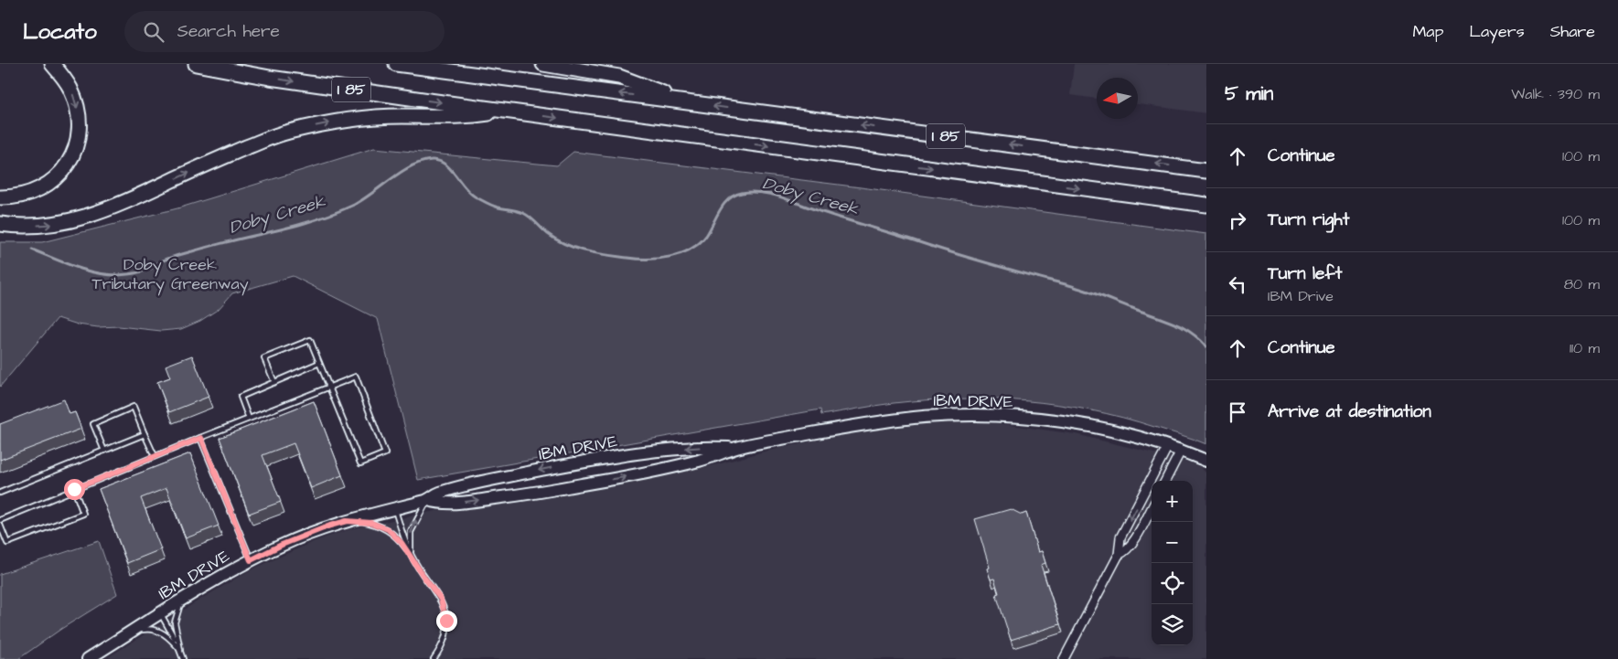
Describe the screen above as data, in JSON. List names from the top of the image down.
{
  "streets": {
    "highway": ["I 85"],
    "street": ["IBM DRIVE"]
  },
  "water": ["Doby Creek"],
  "parks": ["Doby Creek Tributary Greenway"],
  "north": "left",
  "page": {
    "header": "Locato",
    "search": "Search here",
    "nav": ["Map", "Layers", "Share"],
    "heading": ["5 min", "Walk · 390 m"],
    "list": [
      ["Continue", "100 m"],
      ["Turn right", "100 m"],
      ["Turn left", "IBM Drive", "80 m"],
      ["Continue", "110 m"],
      "Arrive at destination"
    ],
    "map_buttons": ["+", "−"]
  }
}
